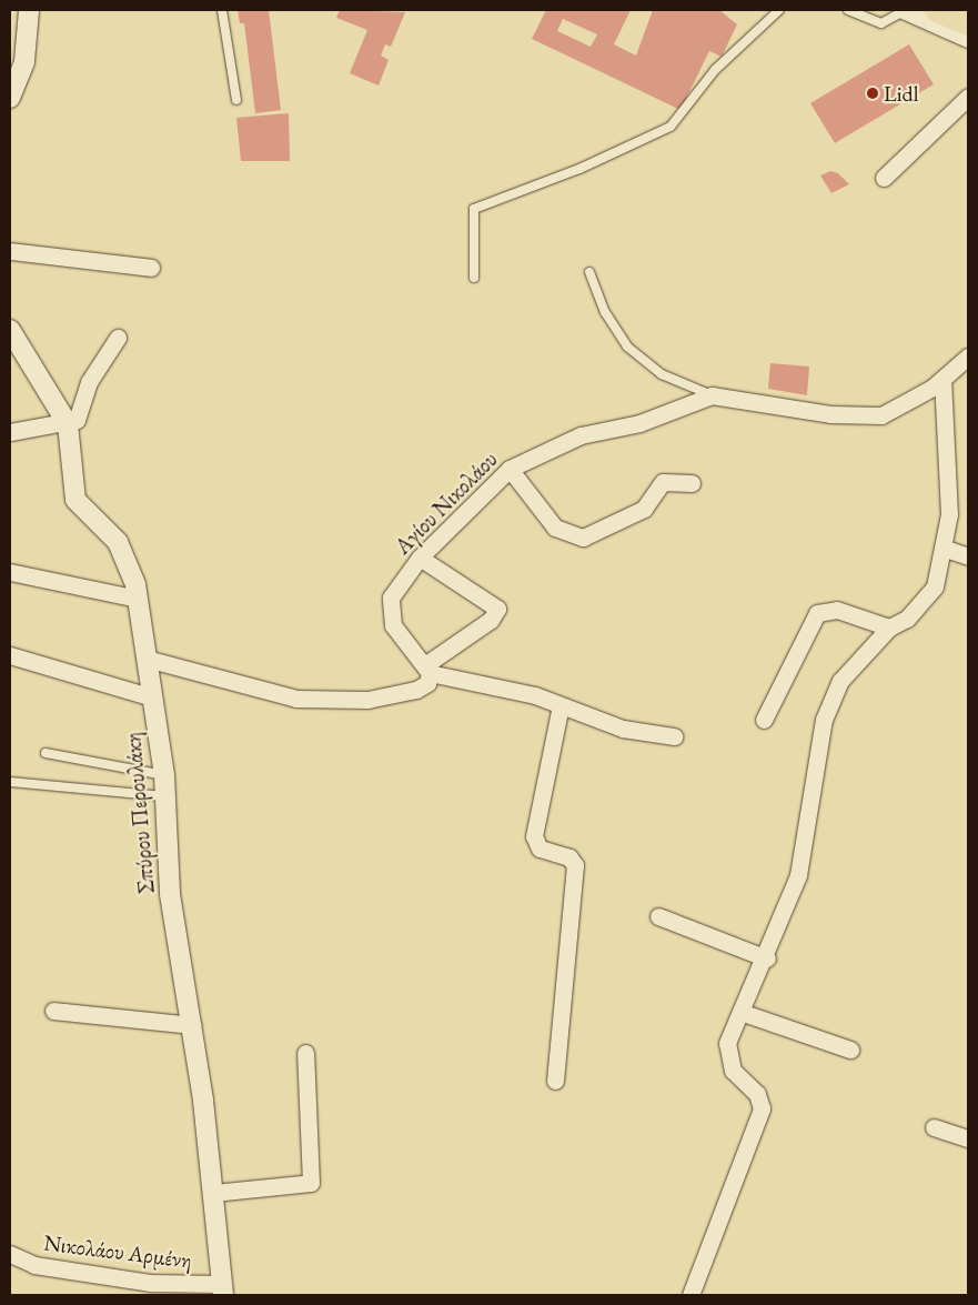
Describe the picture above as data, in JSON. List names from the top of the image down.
{
  "streets": {
    "street": ["Αγίου Νικολάου", "Σπύρου Περουλάκη", "Νικολάου Αρμένη"]
  },
  "crossings": [
    ["Σπύρου Περουλάκη", "Νικολάου Αρμένη"]
  ],
  "places": ["Lidl"]
}
